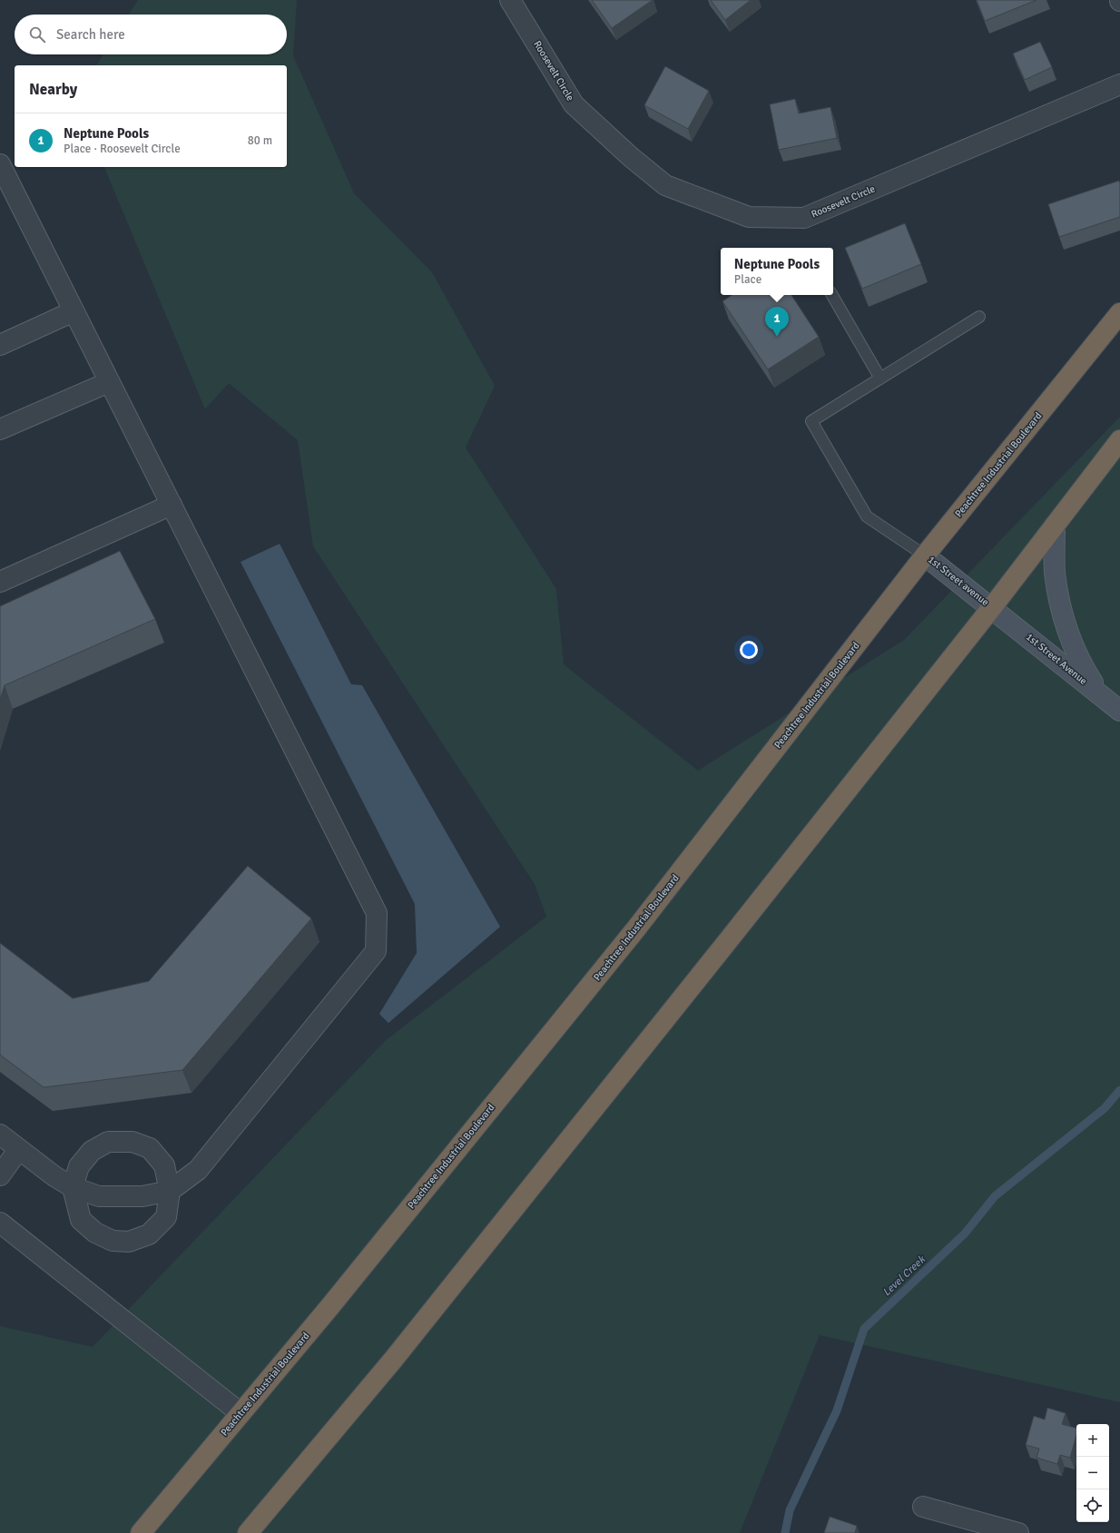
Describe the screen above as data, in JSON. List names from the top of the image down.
{
  "streets": {
    "highway": ["Peachtree Industrial Boulevard"],
    "street": ["Roosevelt Circle", "1st Street avenue", "1st Street Avenue"]
  },
  "crossings": [
    ["Peachtree Industrial Boulevard", "1st Street avenue"],
    ["1st Street avenue", "1st Street Avenue"]
  ],
  "water": ["Level Creek"],
  "page": {
    "search": "Search here",
    "heading": "Nearby",
    "list": [
      {
        "mark": "1",
        "name": "Neptune Pools",
        "note": "Place · Roosevelt Circle",
        "value": "80 m"
      }
    ],
    "popup": ["Neptune Pools", "Place"],
    "pins": "1",
    "map_buttons": ["+", "−"]
  }
}
